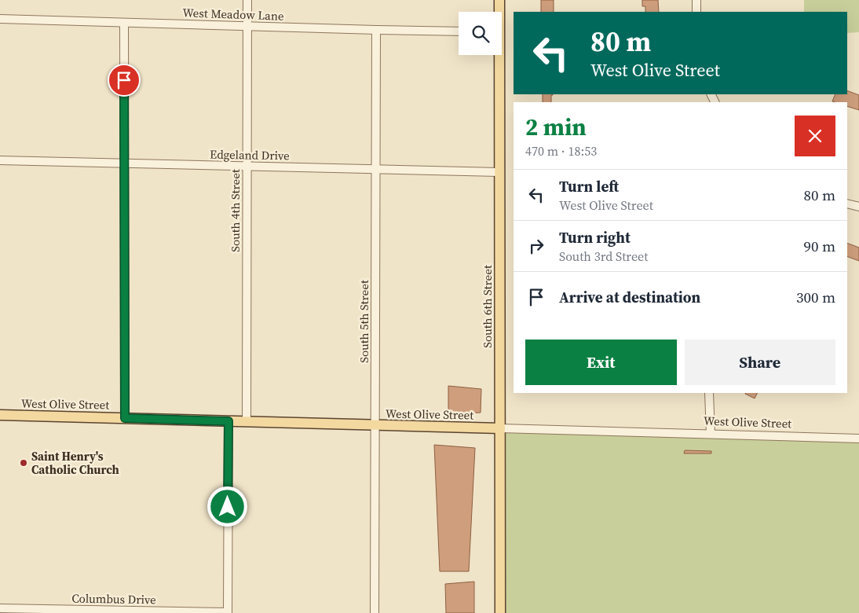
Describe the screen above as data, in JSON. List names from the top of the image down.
{
  "streets": {
    "main road": ["South 6th Street", "West Olive Street"],
    "street": [
      "West Meadow Lane",
      "Edgeland Drive",
      "South 4th Street",
      "South 5th Street",
      "Columbus Drive"
    ]
  },
  "crossings": [
    ["West Meadow Lane", "South 4th Street"],
    ["West Meadow Lane", "South 5th Street"],
    ["Edgeland Drive", "South 4th Street"],
    ["Edgeland Drive", "South 6th Street"],
    ["Edgeland Drive", "South 5th Street"],
    ["South 4th Street", "West Olive Street"],
    ["South 6th Street", "West Olive Street"],
    ["South 5th Street", "West Olive Street"]
  ],
  "places": ["Saint Henry's Catholic Church"],
  "page": {
    "turn": ["80 m", "West Olive Street"],
    "heading": ["2 min", "470 m · 18:53"],
    "list": [
      {
        "name": "Turn left",
        "note": "West Olive Street",
        "value": "80 m"
      },
      {
        "name": "Turn right",
        "note": "South 3rd Street",
        "value": "90 m"
      },
      {
        "name": "Arrive at destination",
        "value": "300 m"
      }
    ],
    "buttons": ["Exit", "Share"]
  }
}
